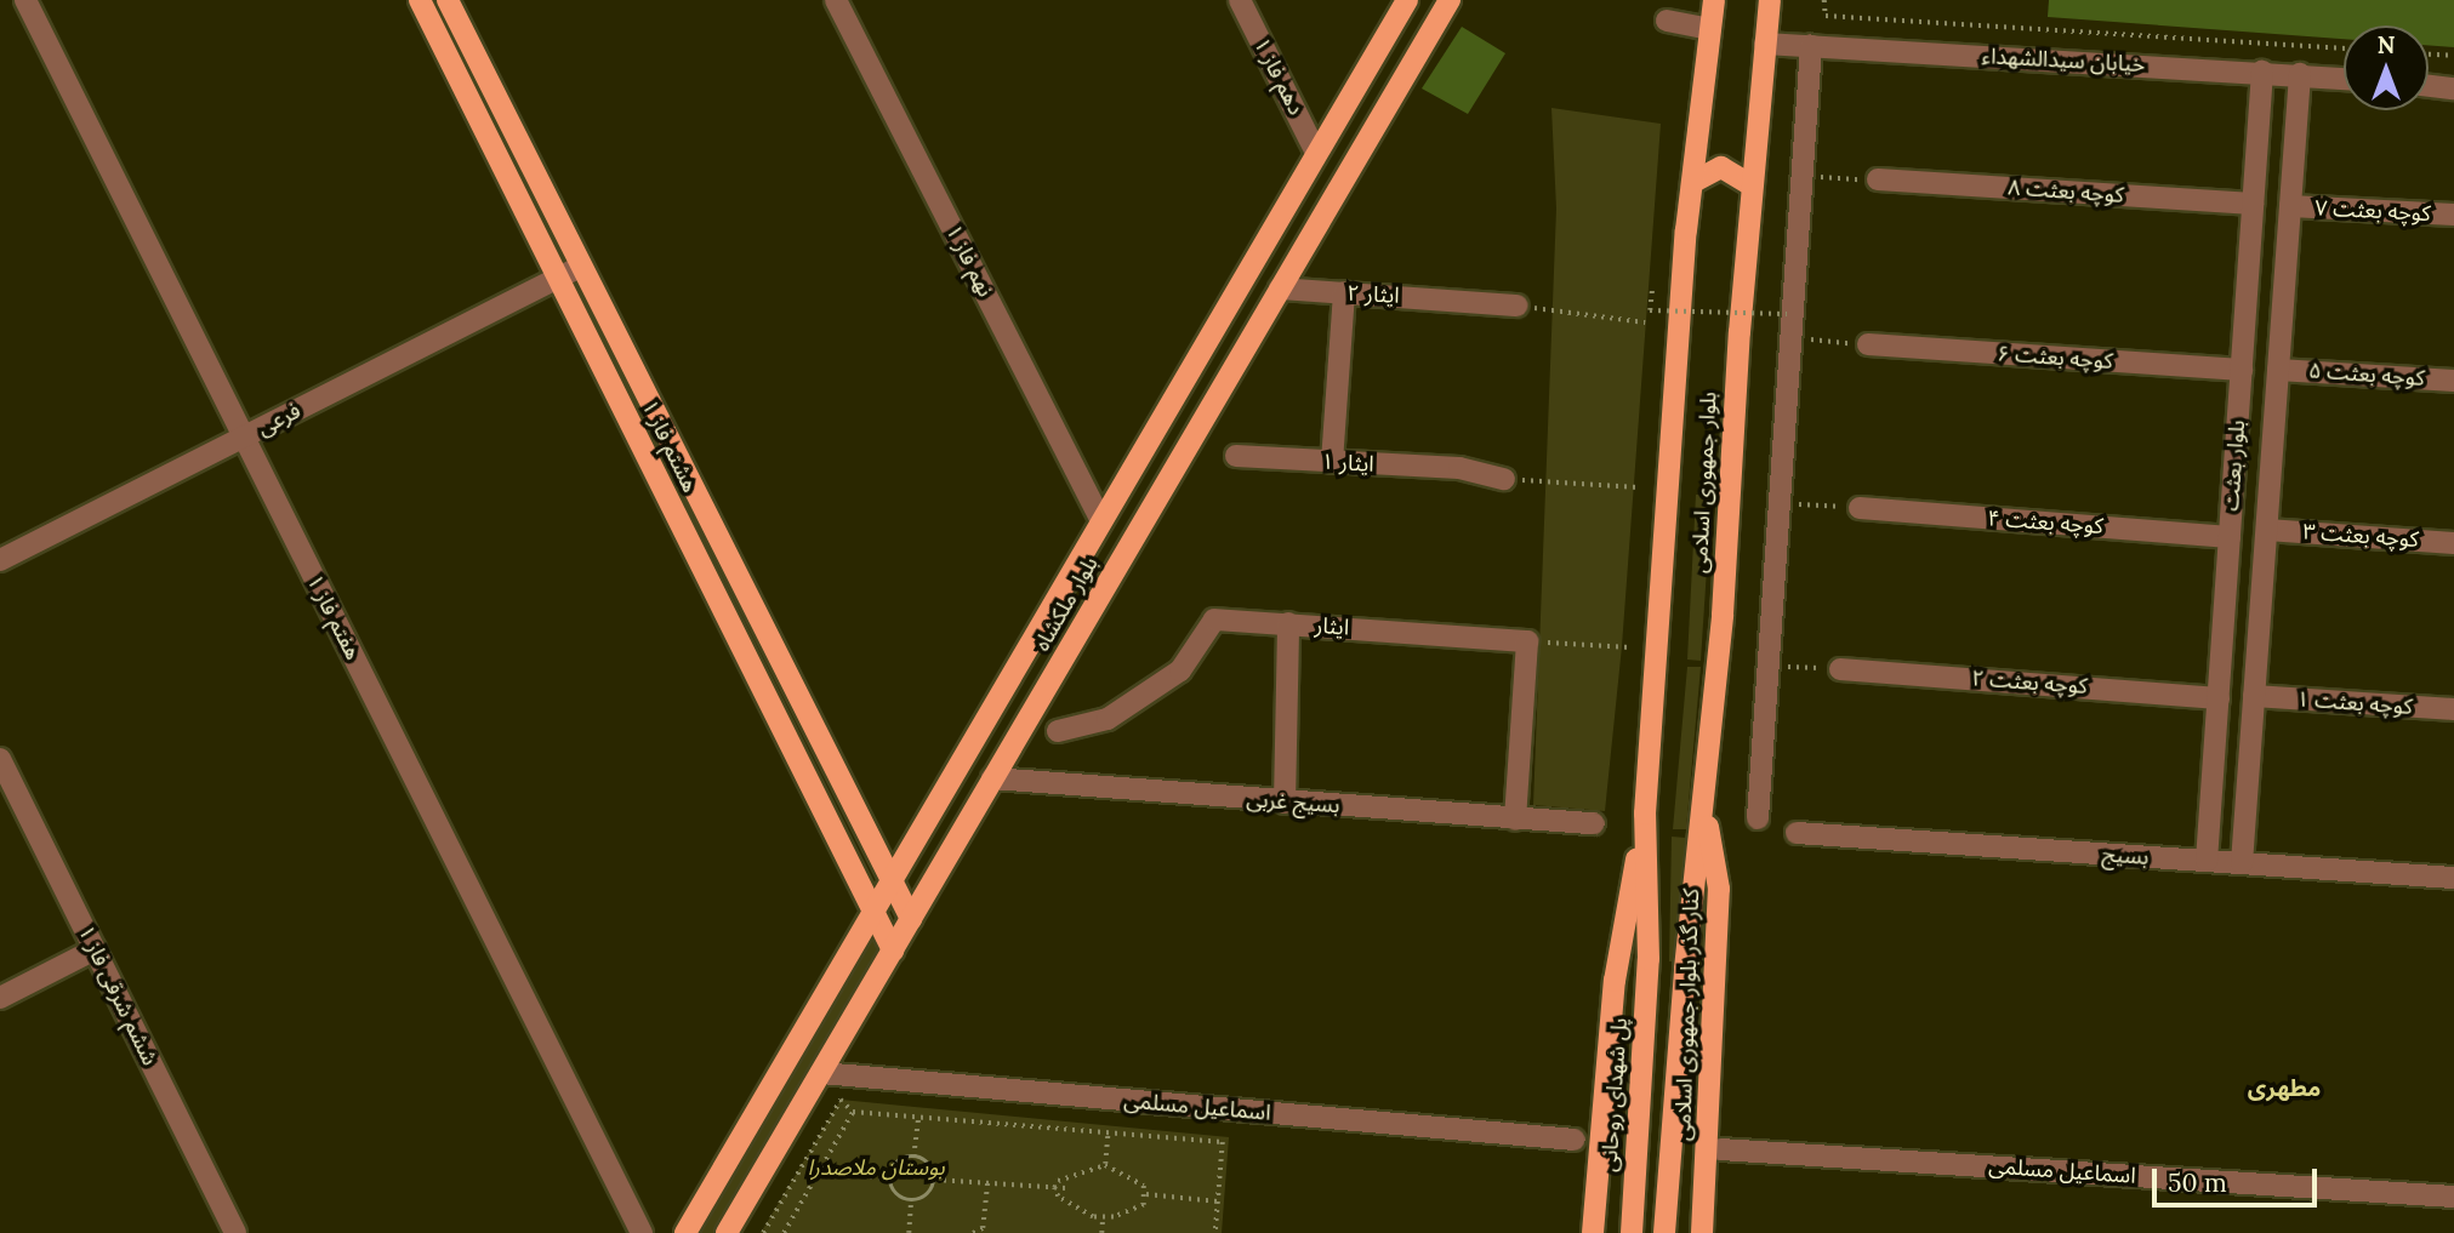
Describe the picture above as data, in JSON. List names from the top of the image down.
{
  "streets": {
    "main road": [
      "هشتم فاز ۱",
      "بلوار جمهوری اسلامی",
      "بلوار ملکشاه",
      "کنار گذر بلوار جمهوری اسلامی",
      "پل شهدای روحانی"
    ],
    "street": [
      "خیابان سیدالشهداء",
      "دهم فاز ۱",
      "کوچه بعثت ۸",
      "کوچه بعثت ۷",
      "نهم فاز ۱",
      "ایثار ۲",
      "کوچه بعثت ۶",
      "کوچه بعثت ۵",
      "فرعی",
      "ایثار ۱",
      "بلوار بعثت",
      "کوچه بعثت ۴",
      "کوچه بعثت ۳",
      "هفتم فاز ۱",
      "ایثار",
      "کوچه بعثت ۲",
      "کوچه بعثت ۱",
      "بسیج غربی",
      "بسیج",
      "ششم شرقی فاز ۱",
      "اسماعیل مسلمی"
    ]
  },
  "crossings": [
    ["خیابان سیدالشهداء", "بلوار بعثت"],
    ["خیابان سیدالشهداء", "بلوار جمهوری اسلامی"],
    ["دهم فاز ۱", "بلوار ملکشاه"],
    ["کوچه بعثت ۸", "بلوار بعثت"],
    ["کوچه بعثت ۷", "بلوار بعثت"],
    ["نهم فاز ۱", "بلوار ملکشاه"],
    ["ایثار ۲", "بلوار ملکشاه"],
    ["کوچه بعثت ۶", "بلوار بعثت"],
    ["کوچه بعثت ۵", "بلوار بعثت"],
    ["فرعی", "هشتم فاز ۱"],
    ["فرعی", "هفتم فاز ۱"],
    ["هشتم فاز ۱", "بلوار ملکشاه"],
    ["بلوار بعثت", "کوچه بعثت ۴"],
    ["بلوار بعثت", "کوچه بعثت ۳"],
    ["بلوار بعثت", "کوچه بعثت ۲"],
    ["بلوار بعثت", "کوچه بعثت ۱"],
    ["بلوار بعثت", "بسیج"],
    ["بلوار جمهوری اسلامی", "کنار گذر بلوار جمهوری اسلامی"],
    ["بلوار جمهوری اسلامی", "پل شهدای روحانی"],
    ["بلوار ملکشاه", "بسیج غربی"],
    ["بلوار ملکشاه", "اسماعیل مسلمی"]
  ],
  "districts": ["مطهری"],
  "parks": ["بوستان ملاصدرا"],
  "scale_bar": "50 m",
  "north": "top"
}
